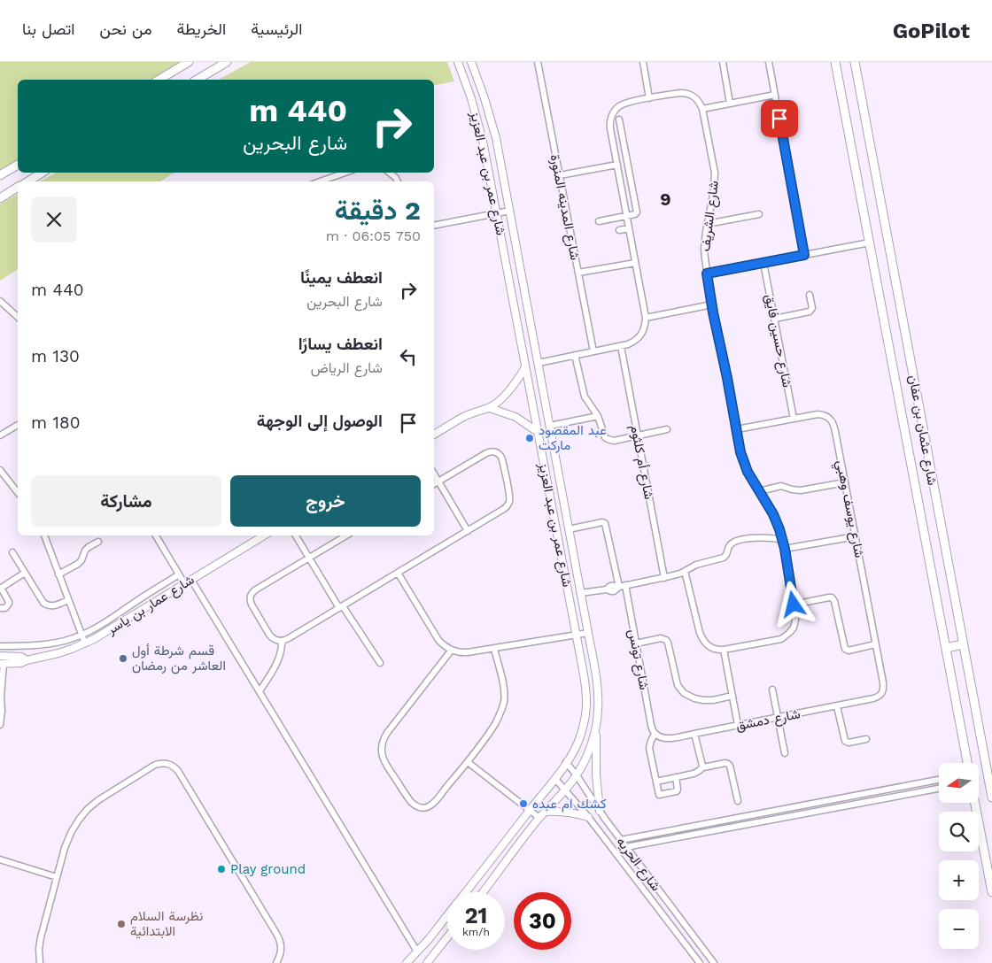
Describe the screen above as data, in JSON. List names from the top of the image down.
{
  "streets": {
    "main road": ["شارع عثمان بن عفان"],
    "street": [
      "شارع عمر بن عبد العزيز",
      "شارع المدينه المنورة",
      "شارع الشريف",
      "شارع حسين فايق",
      "شارع أم كلثوم",
      "شارع يوسف وهبي",
      "شارع عمار بن ياسر",
      "شارع تونس",
      "شارع دمشق",
      "شارع الحريه"
    ]
  },
  "crossings": [
    ["شارع عمر بن عبد العزيز", "شارع تونس"],
    ["شارع عمر بن عبد العزيز", "شارع الحريه"],
    ["شارع الشريف", "شارع يوسف وهبي"],
    ["شارع حسين فايق", "شارع يوسف وهبي"],
    ["شارع يوسف وهبي", "شارع دمشق"],
    ["شارع تونس", "شارع دمشق"]
  ],
  "districts": ["9"],
  "places": [
    "عبد المقصود ماركت",
    "قسم شرطة أول العاشر من رمضان",
    "كشك ام عبده",
    "Play ground",
    "نظرسة السلام الابتدائية"
  ],
  "north": "left",
  "page": {
    "header": "GoPilot",
    "nav": [
      "الرئيسية",
      "الخريطة",
      "من نحن",
      "اتصل بنا"
    ],
    "turn": ["440 m", "شارع البحرين"],
    "heading": ["2 دقيقة", "750 m · 06:05"],
    "list": [
      {
        "name": "انعطف يمينًا",
        "note": "شارع البحرين",
        "value": "440 m"
      },
      {
        "name": "انعطف يسارًا",
        "note": "شارع الرياض",
        "value": "130 m"
      },
      {
        "name": "الوصول إلى الوجهة",
        "value": "180 m"
      }
    ],
    "buttons": ["خروج", "مشاركة"],
    "map_buttons": ["+", "−"],
    "speed": "21 km/h",
    "limit": "30"
  }
}
